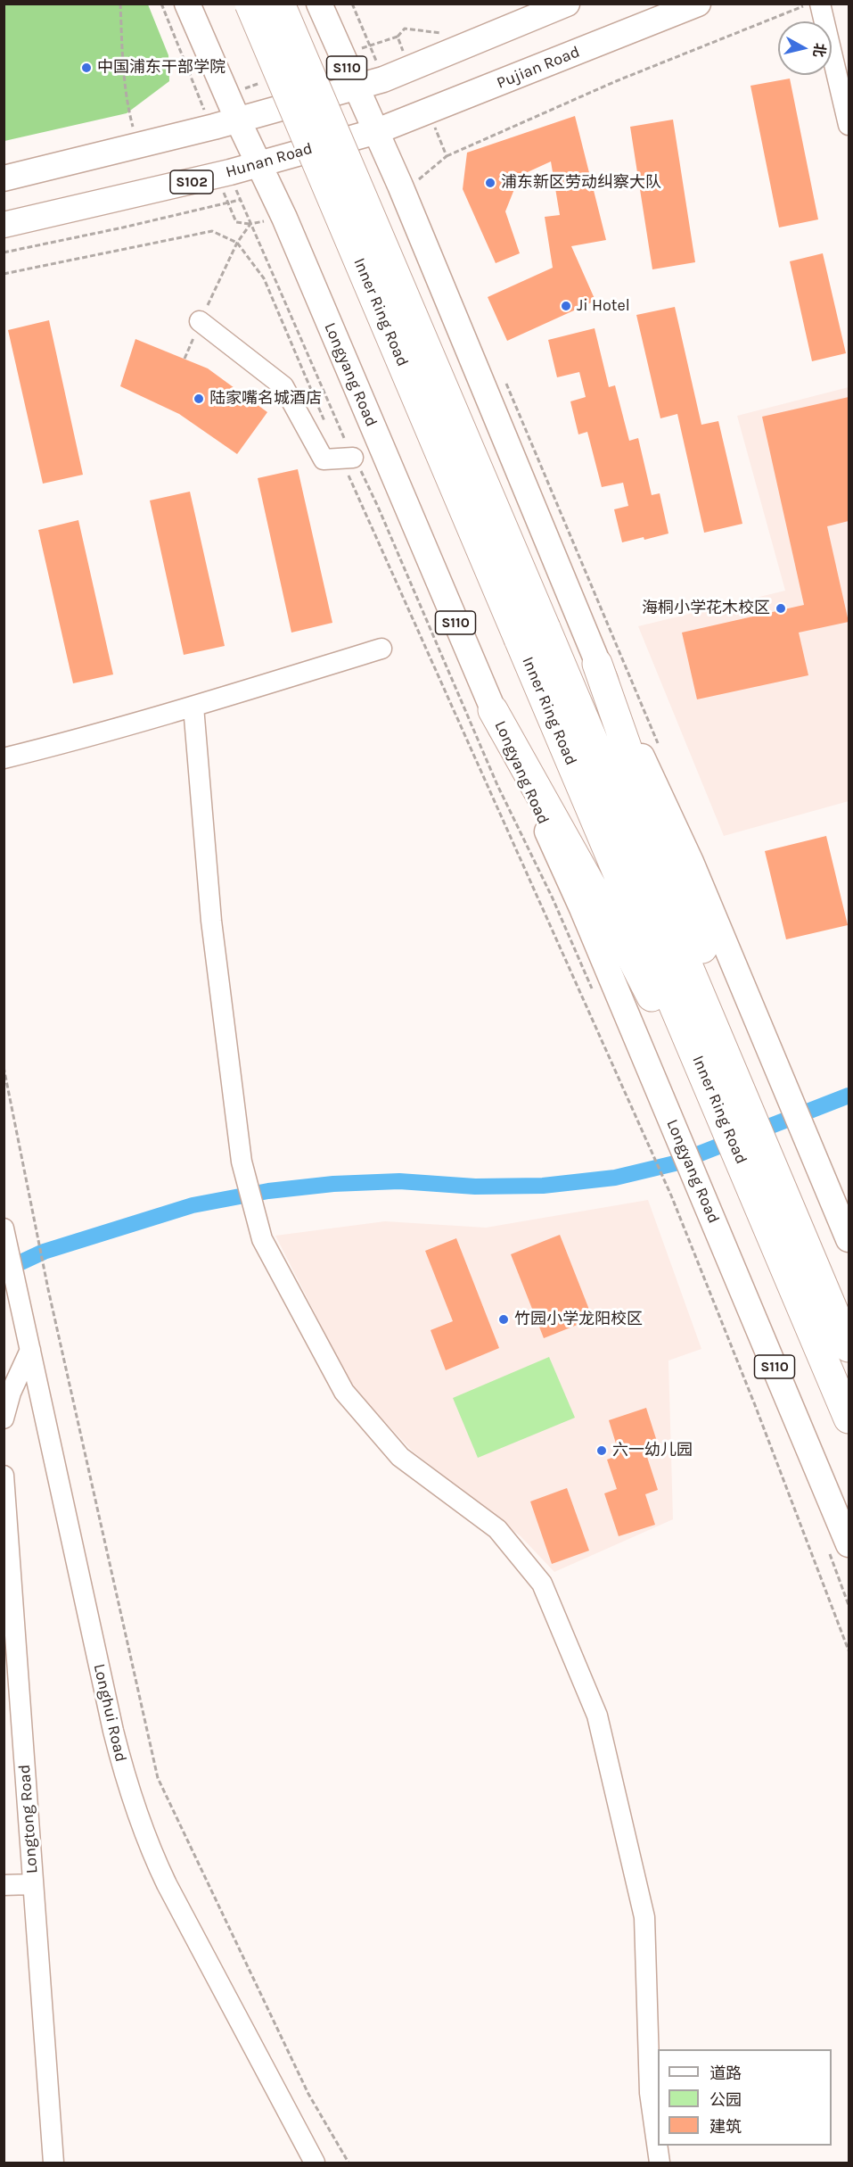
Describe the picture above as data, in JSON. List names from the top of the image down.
{
  "streets": {
    "highway": ["Inner Ring Road"],
    "main road": [
      "S110",
      "Pujian Road",
      "Hunan Road",
      "S102",
      "Longyang Road"
    ],
    "street": ["Longhui Road", "Longtong Road"]
  },
  "crossings": [
    ["S110", "Pujian Road"],
    ["S110", "Hunan Road"],
    ["Pujian Road", "Hunan Road"],
    ["Hunan Road", "Longyang Road"]
  ],
  "places": [
    "中国浦东干部学院",
    "浦东新区劳动纠察大队",
    "Ji Hotel",
    "陆家嘴名城酒店",
    "海桐小学花木校区",
    "竹园小学龙阳校区",
    "六一幼儿园"
  ],
  "legend": ["道路", "公园", "建筑"],
  "north": "right"
}
